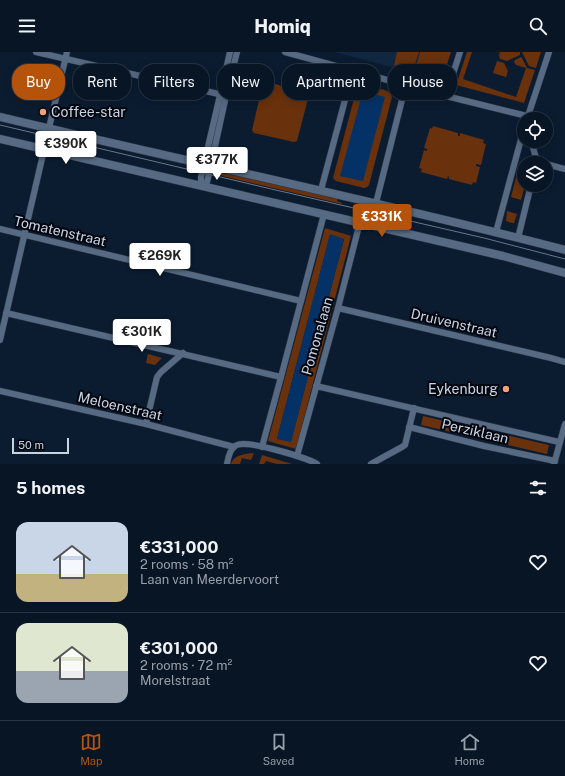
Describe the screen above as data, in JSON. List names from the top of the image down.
{
  "streets": {
    "street": [
      "Tomatenstraat",
      "Druivenstraat",
      "Pomonalaan",
      "Meloenstraat",
      "Perziklaan"
    ]
  },
  "crossings": [
    ["Tomatenstraat", "Pomonalaan"],
    ["Druivenstraat", "Pomonalaan"],
    ["Pomonalaan", "Perziklaan"]
  ],
  "places": ["Coffee-star", "Eykenburg"],
  "scale_bar": "50 m",
  "page": {
    "header": "Homiq",
    "chip": [
      "Buy",
      "Rent",
      "Filters",
      "New",
      "Apartment",
      "House"
    ],
    "price": [
      "€390K",
      "€377K",
      "€331K",
      "€269K",
      "€301K"
    ],
    "scale": "50 m",
    "heading": "5 homes",
    "list": [
      {
        "name": "€331,000",
        "note": "2 rooms · 58 m² · Laan van Meerdervoort"
      },
      {
        "name": "€301,000",
        "note": "2 rooms · 72 m² · Morelstraat"
      }
    ],
    "tabs": ["Map", "Saved", "Home"]
  }
}
